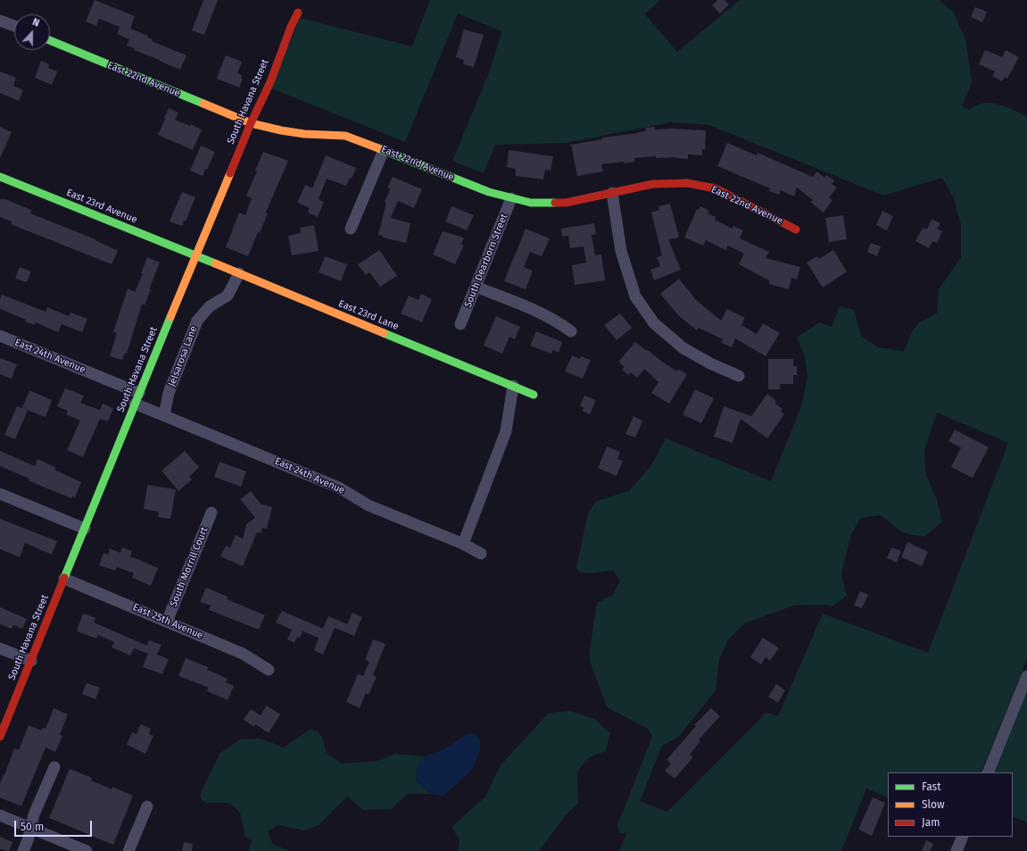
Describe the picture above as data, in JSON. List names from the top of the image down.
{
  "streets": {
    "street": [
      "East 22nd Avenue",
      "South Havana Street",
      "East 23rd Avenue",
      "South Dearborn Street",
      "East 23rd Lane",
      "East 24th Avenue",
      "Jelsarosa Lane",
      "South Morrill Court",
      "East 25th Avenue"
    ]
  },
  "crossings": [
    ["East 22nd Avenue", "South Havana Street"],
    ["East 22nd Avenue", "South Dearborn Street"],
    ["South Havana Street", "East 23rd Avenue"],
    ["South Havana Street", "East 23rd Lane"],
    ["South Havana Street", "East 24th Avenue"],
    ["South Havana Street", "East 25th Avenue"],
    ["East 23rd Avenue", "East 23rd Lane"],
    ["East 23rd Lane", "Jelsarosa Lane"],
    ["East 24th Avenue", "Jelsarosa Lane"],
    ["South Morrill Court", "East 25th Avenue"]
  ],
  "legend": ["Fast", "Slow", "Jam"],
  "scale_bar": "50 m",
  "north": "top"
}
